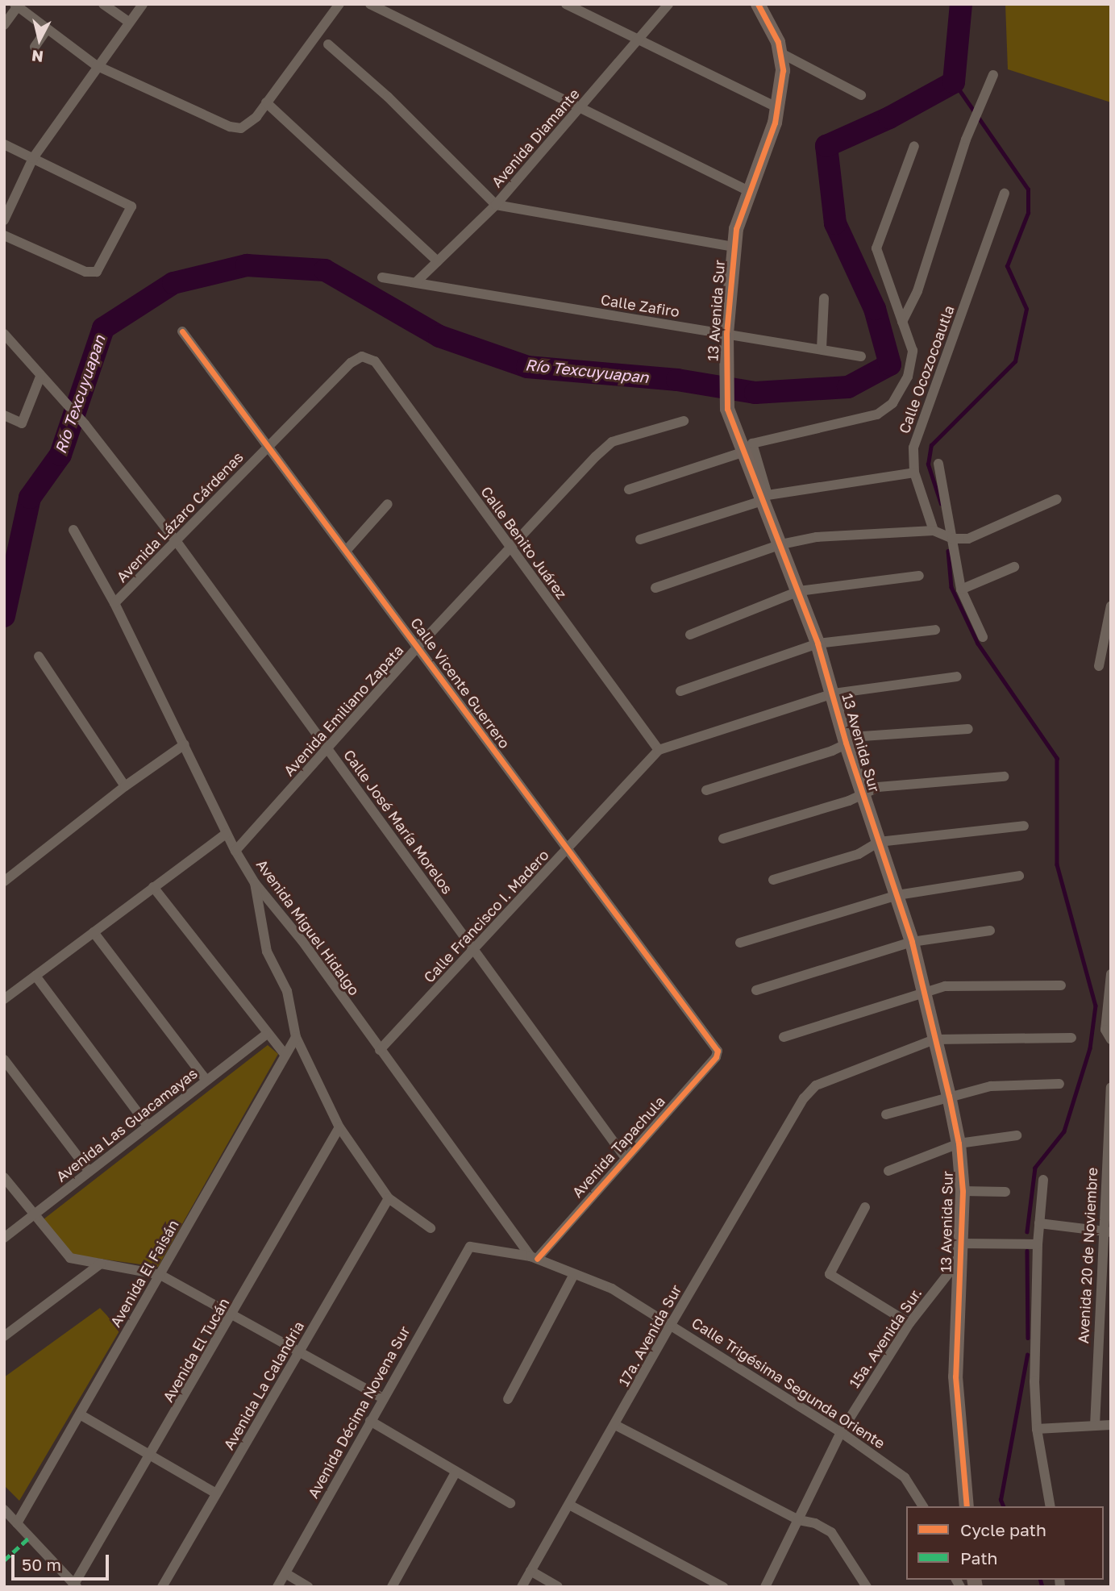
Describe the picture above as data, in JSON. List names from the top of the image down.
{
  "streets": {
    "street": [
      "Avenida Diamante",
      "Calle Zafiro",
      "13 Avenida Sur",
      "Calle Ocozocoautla",
      "Avenida Lázaro Cárdenas",
      "Calle Benito Juárez",
      "Calle Vicente Guerrero",
      "Avenida Emiliano Zapata",
      "Calle José María Morelos",
      "Calle Francisco I. Madero",
      "Avenida Miguel Hidalgo",
      "Avenida Las Guacamayas",
      "Avenida Tapachula",
      "Avenida 20 de Noviembre",
      "Avenida El Faisán",
      "17a. Avenida Sur",
      "15a. Avenida Sur.",
      "Avenida El Tucán",
      "Calle Trigésima Segunda Oriente",
      "Avenida La Calandria",
      "Avenida Décima Novena Sur"
    ]
  },
  "crossings": [
    ["Avenida Diamante", "Calle Zafiro"],
    ["Calle Zafiro", "13 Avenida Sur"],
    ["13 Avenida Sur", "17a. Avenida Sur"],
    ["13 Avenida Sur", "15a. Avenida Sur."],
    ["Avenida Lázaro Cárdenas", "Calle Benito Juárez"],
    ["Avenida Lázaro Cárdenas", "Calle Vicente Guerrero"],
    ["Avenida Lázaro Cárdenas", "Calle José María Morelos"],
    ["Avenida Lázaro Cárdenas", "Avenida Miguel Hidalgo"],
    ["Calle Benito Juárez", "Avenida Emiliano Zapata"],
    ["Calle Benito Juárez", "Calle Francisco I. Madero"],
    ["Calle Vicente Guerrero", "Avenida Emiliano Zapata"],
    ["Calle Vicente Guerrero", "Calle Francisco I. Madero"],
    ["Calle Vicente Guerrero", "Avenida Tapachula"],
    ["Avenida Emiliano Zapata", "Calle José María Morelos"],
    ["Avenida Emiliano Zapata", "Avenida Miguel Hidalgo"],
    ["Calle José María Morelos", "Calle Francisco I. Madero"],
    ["Calle José María Morelos", "Avenida Tapachula"],
    ["Calle Francisco I. Madero", "Avenida Miguel Hidalgo"],
    ["Avenida Miguel Hidalgo", "Avenida Tapachula"],
    ["Avenida Miguel Hidalgo", "Calle Trigésima Segunda Oriente"],
    ["Avenida Tapachula", "Calle Trigésima Segunda Oriente"],
    ["17a. Avenida Sur", "Calle Trigésima Segunda Oriente"],
    ["15a. Avenida Sur.", "Calle Trigésima Segunda Oriente"],
    ["Calle Trigésima Segunda Oriente", "Avenida Décima Novena Sur"]
  ],
  "water": ["Río Texcuyuapan"],
  "legend": ["Cycle path", "Path"],
  "scale_bar": "50 m",
  "north": "bottom"
}
